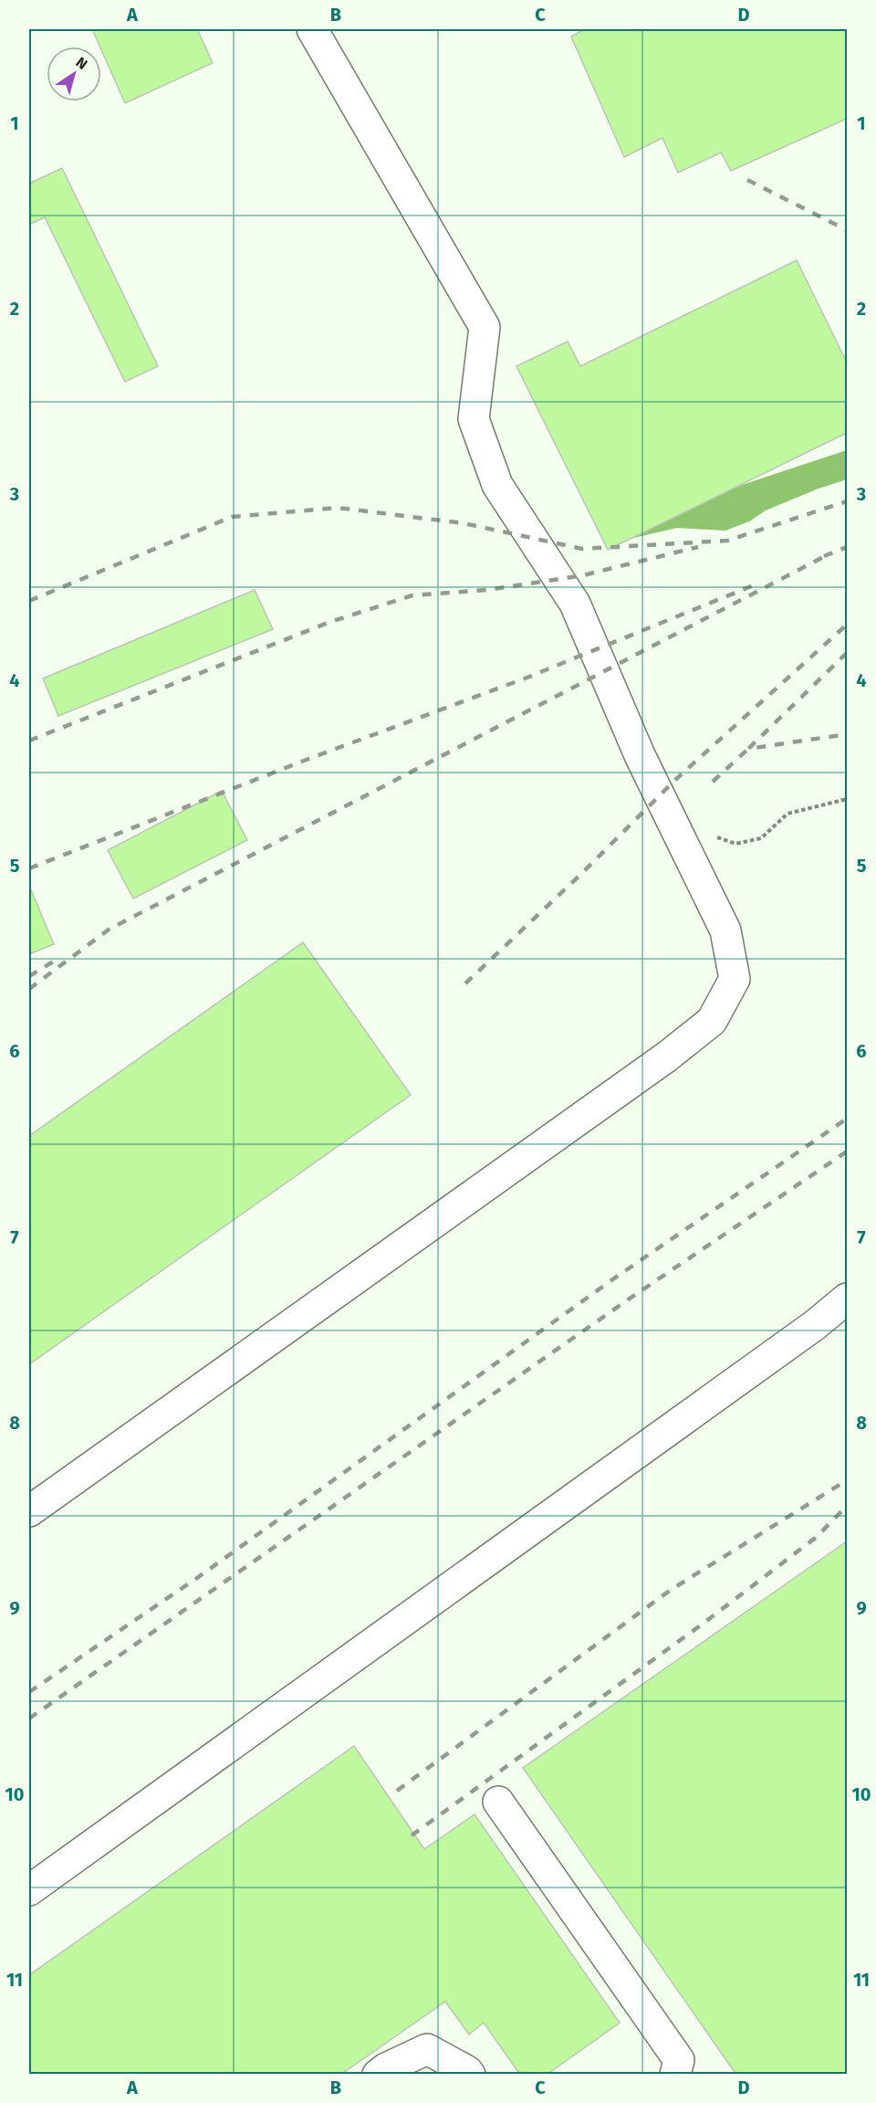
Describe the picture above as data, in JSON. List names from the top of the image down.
{
  "north": "top right",
  "grid": {
    "columns": [
      "A",
      "B",
      "C",
      "D"
    ],
    "rows": [
      "1",
      "2",
      "3",
      "4",
      "5",
      "6",
      "7",
      "8",
      "9",
      "10",
      "11"
    ]
  }
}
